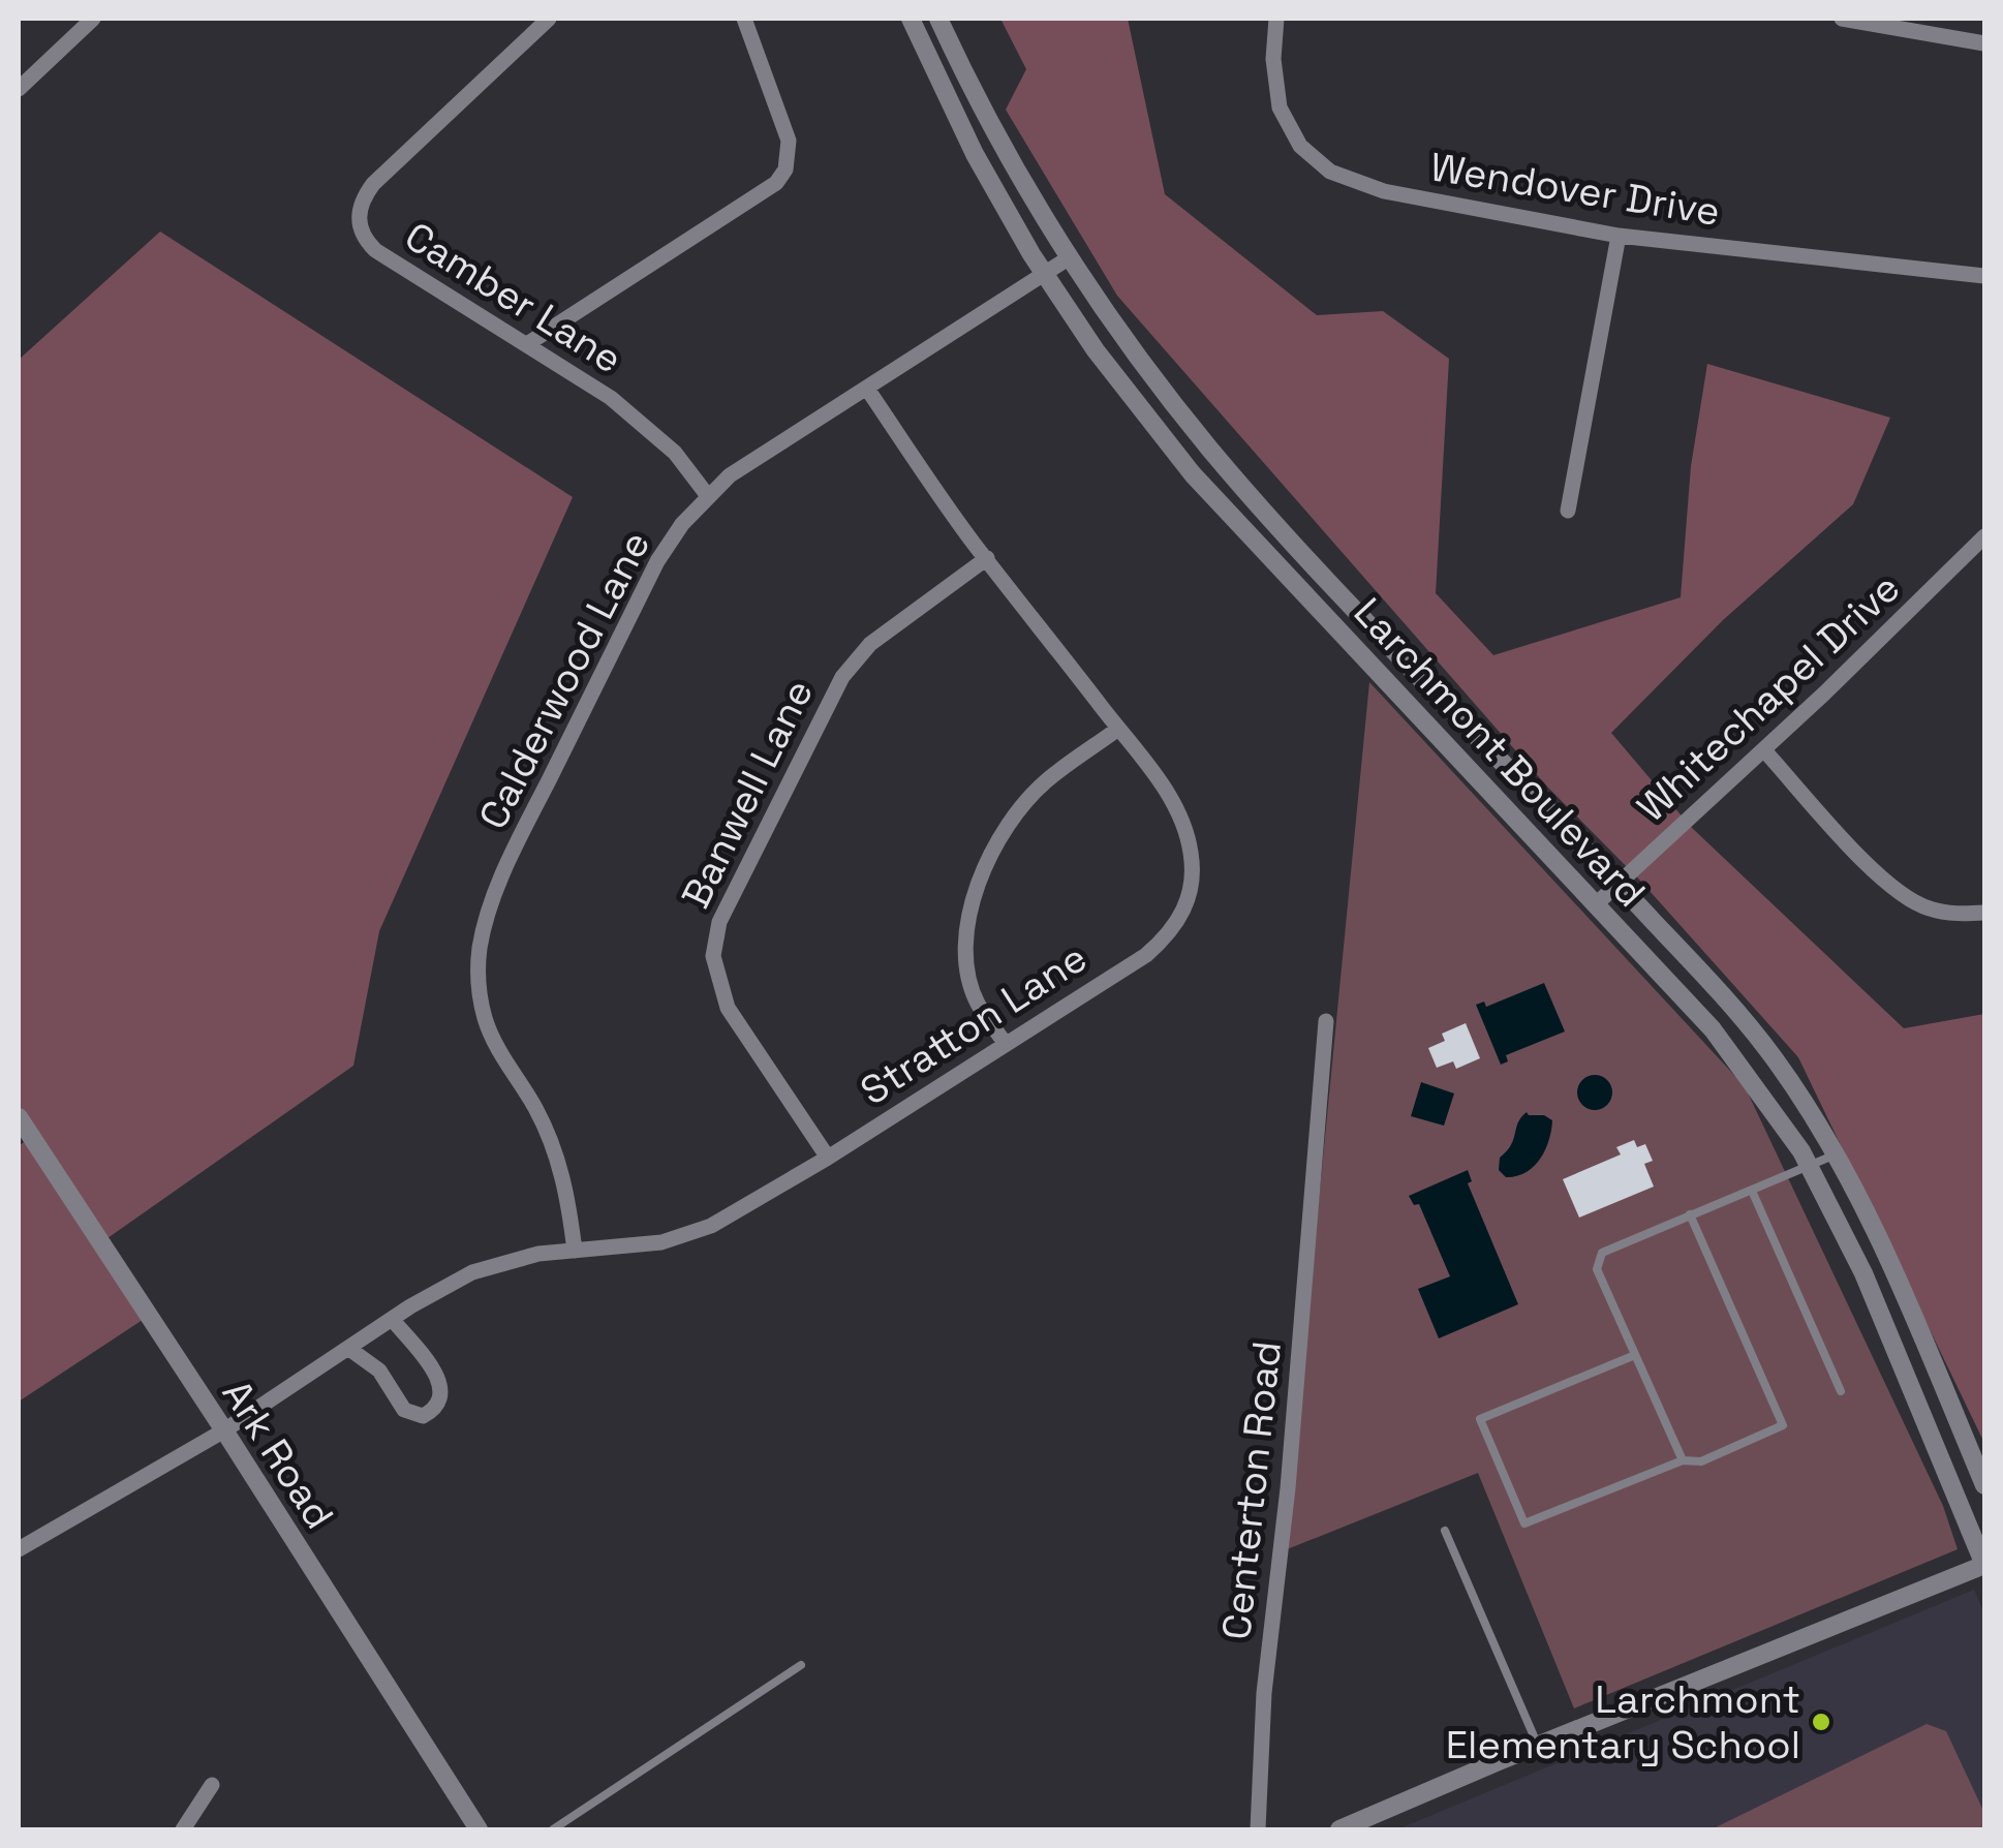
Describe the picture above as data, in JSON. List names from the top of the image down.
{
  "streets": {
    "street": [
      "Wendover Drive",
      "Camber Lane",
      "Calderwood Lane",
      "Whitechapel Drive",
      "Larchmont Boulevard",
      "Banwell Lane",
      "Stratton Lane",
      "Ark Road",
      "Centerton Road"
    ]
  },
  "crossings": [
    ["Camber Lane", "Calderwood Lane"],
    ["Calderwood Lane", "Larchmont Boulevard"],
    ["Calderwood Lane", "Stratton Lane"],
    ["Whitechapel Drive", "Larchmont Boulevard"],
    ["Banwell Lane", "Stratton Lane"],
    ["Stratton Lane", "Ark Road"]
  ],
  "places": ["Larchmont Elementary School"]
}
